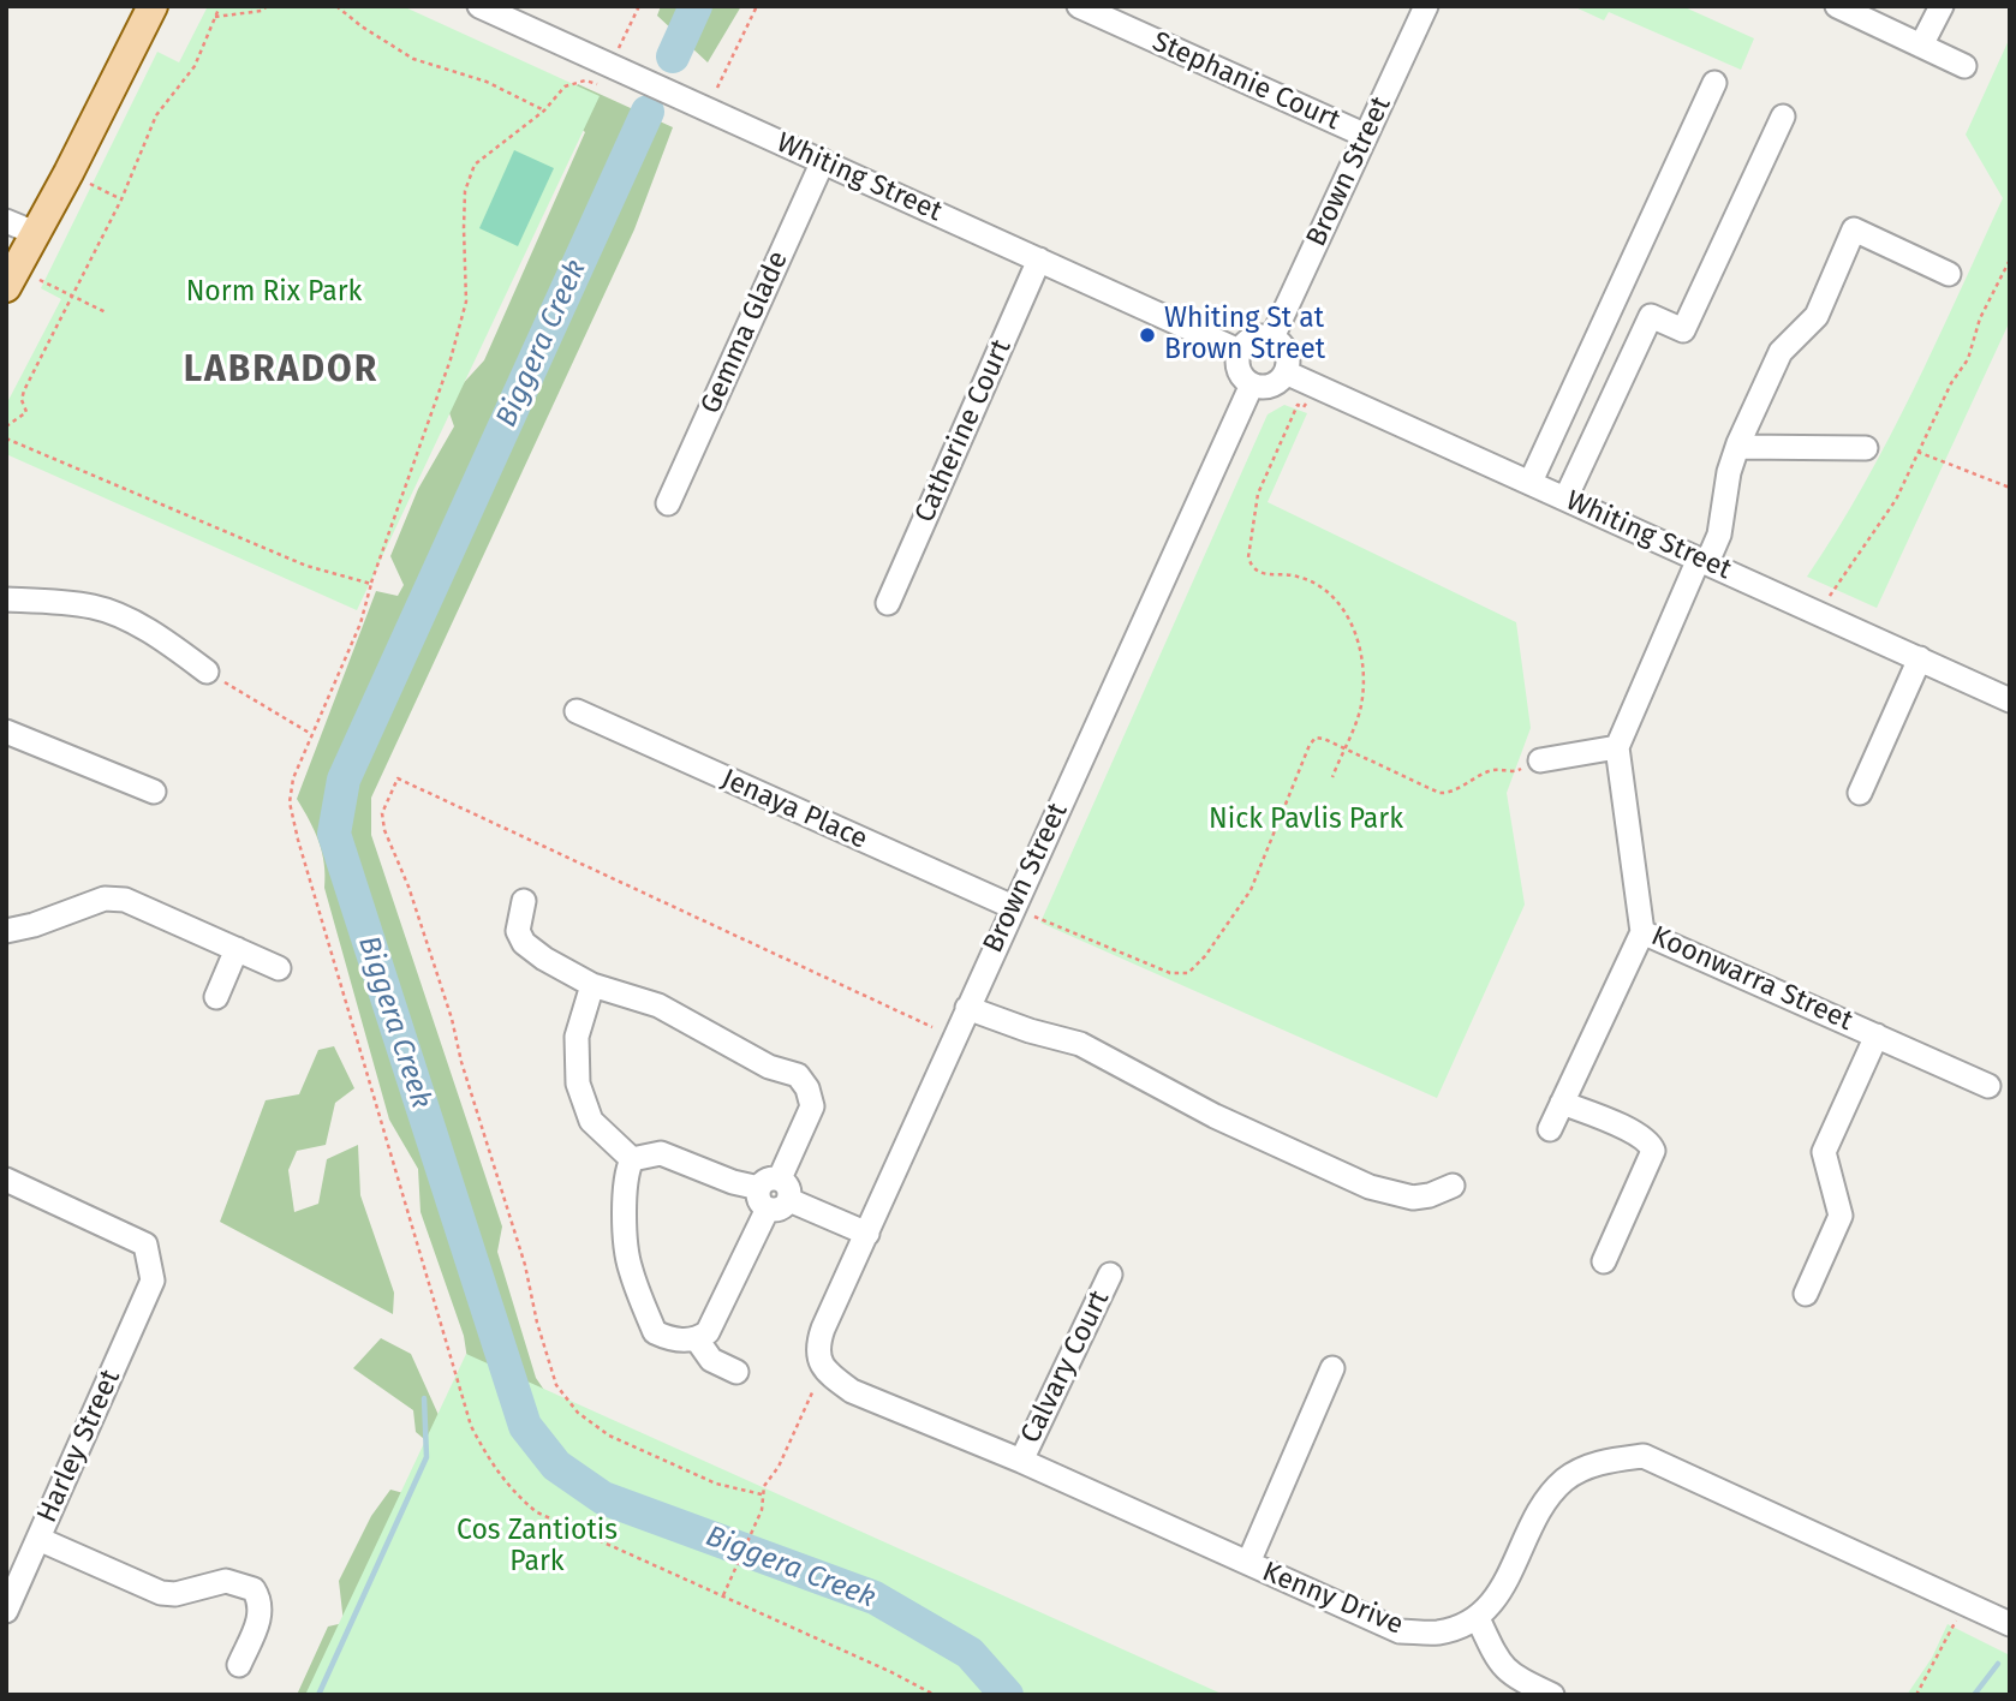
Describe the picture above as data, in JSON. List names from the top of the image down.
{
  "streets": {
    "street": [
      "Stephanie Court",
      "Brown Street",
      "Whiting Street",
      "Gemma Glade",
      "Catherine Court",
      "Jenaya Place",
      "Koonwarra Street",
      "Calvary Court",
      "Harley Street",
      "Kenny Drive"
    ]
  },
  "crossings": [
    ["Stephanie Court", "Brown Street"],
    ["Brown Street", "Whiting Street"],
    ["Brown Street", "Jenaya Place"],
    ["Brown Street", "Kenny Drive"],
    ["Whiting Street", "Gemma Glade"],
    ["Whiting Street", "Catherine Court"],
    ["Calvary Court", "Kenny Drive"]
  ],
  "districts": ["LABRADOR"],
  "water": ["Biggera Creek"],
  "parks": ["Norm Rix Park", "Nick Pavlis Park", "Cos Zantiotis Park"],
  "places": ["Whiting St at Brown Street"]
}
